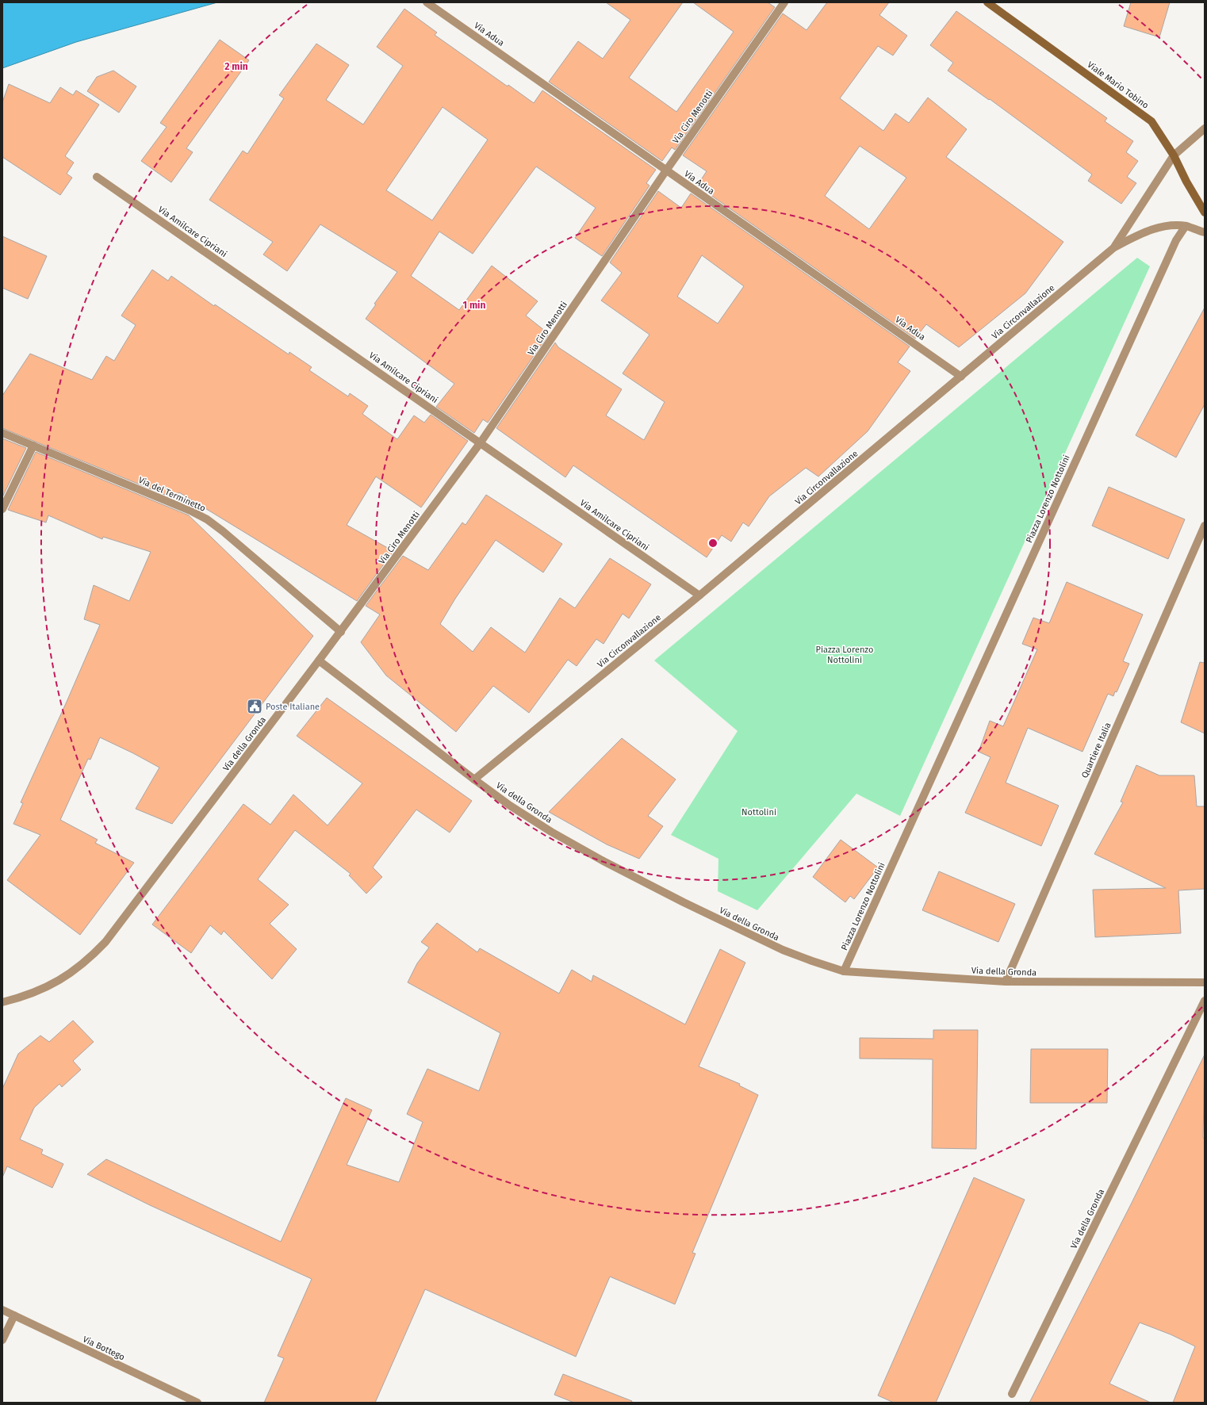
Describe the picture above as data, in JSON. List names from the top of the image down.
{
  "streets": {
    "main road": ["Viale Mario Tobino"],
    "street": [
      "Via Adua",
      "Via Ciro Menotti",
      "Via Amilcare Cipriani",
      "Via Circonvallazione",
      "Via del Terminetto",
      "Piazza Lorenzo Nottolini",
      "Via della Gronda",
      "Quartiere Italia",
      "Via Bottego"
    ]
  },
  "crossings": [
    ["Via Adua", "Via Ciro Menotti"],
    ["Via Adua", "Via Circonvallazione"],
    ["Via Ciro Menotti", "Via Amilcare Cipriani"],
    ["Via Ciro Menotti", "Via del Terminetto"],
    ["Via Ciro Menotti", "Via della Gronda"],
    ["Via Amilcare Cipriani", "Via Circonvallazione"],
    ["Via Circonvallazione", "Piazza Lorenzo Nottolini"],
    ["Via Circonvallazione", "Via della Gronda"],
    ["Piazza Lorenzo Nottolini", "Via della Gronda"],
    ["Via della Gronda", "Quartiere Italia"]
  ],
  "parks": ["Piazza Lorenzo Nottolini", "Nottolini"],
  "places": {
    "public building": ["Poste Italiane"]
  },
  "rings": ["2 min", "1 min"]
}
